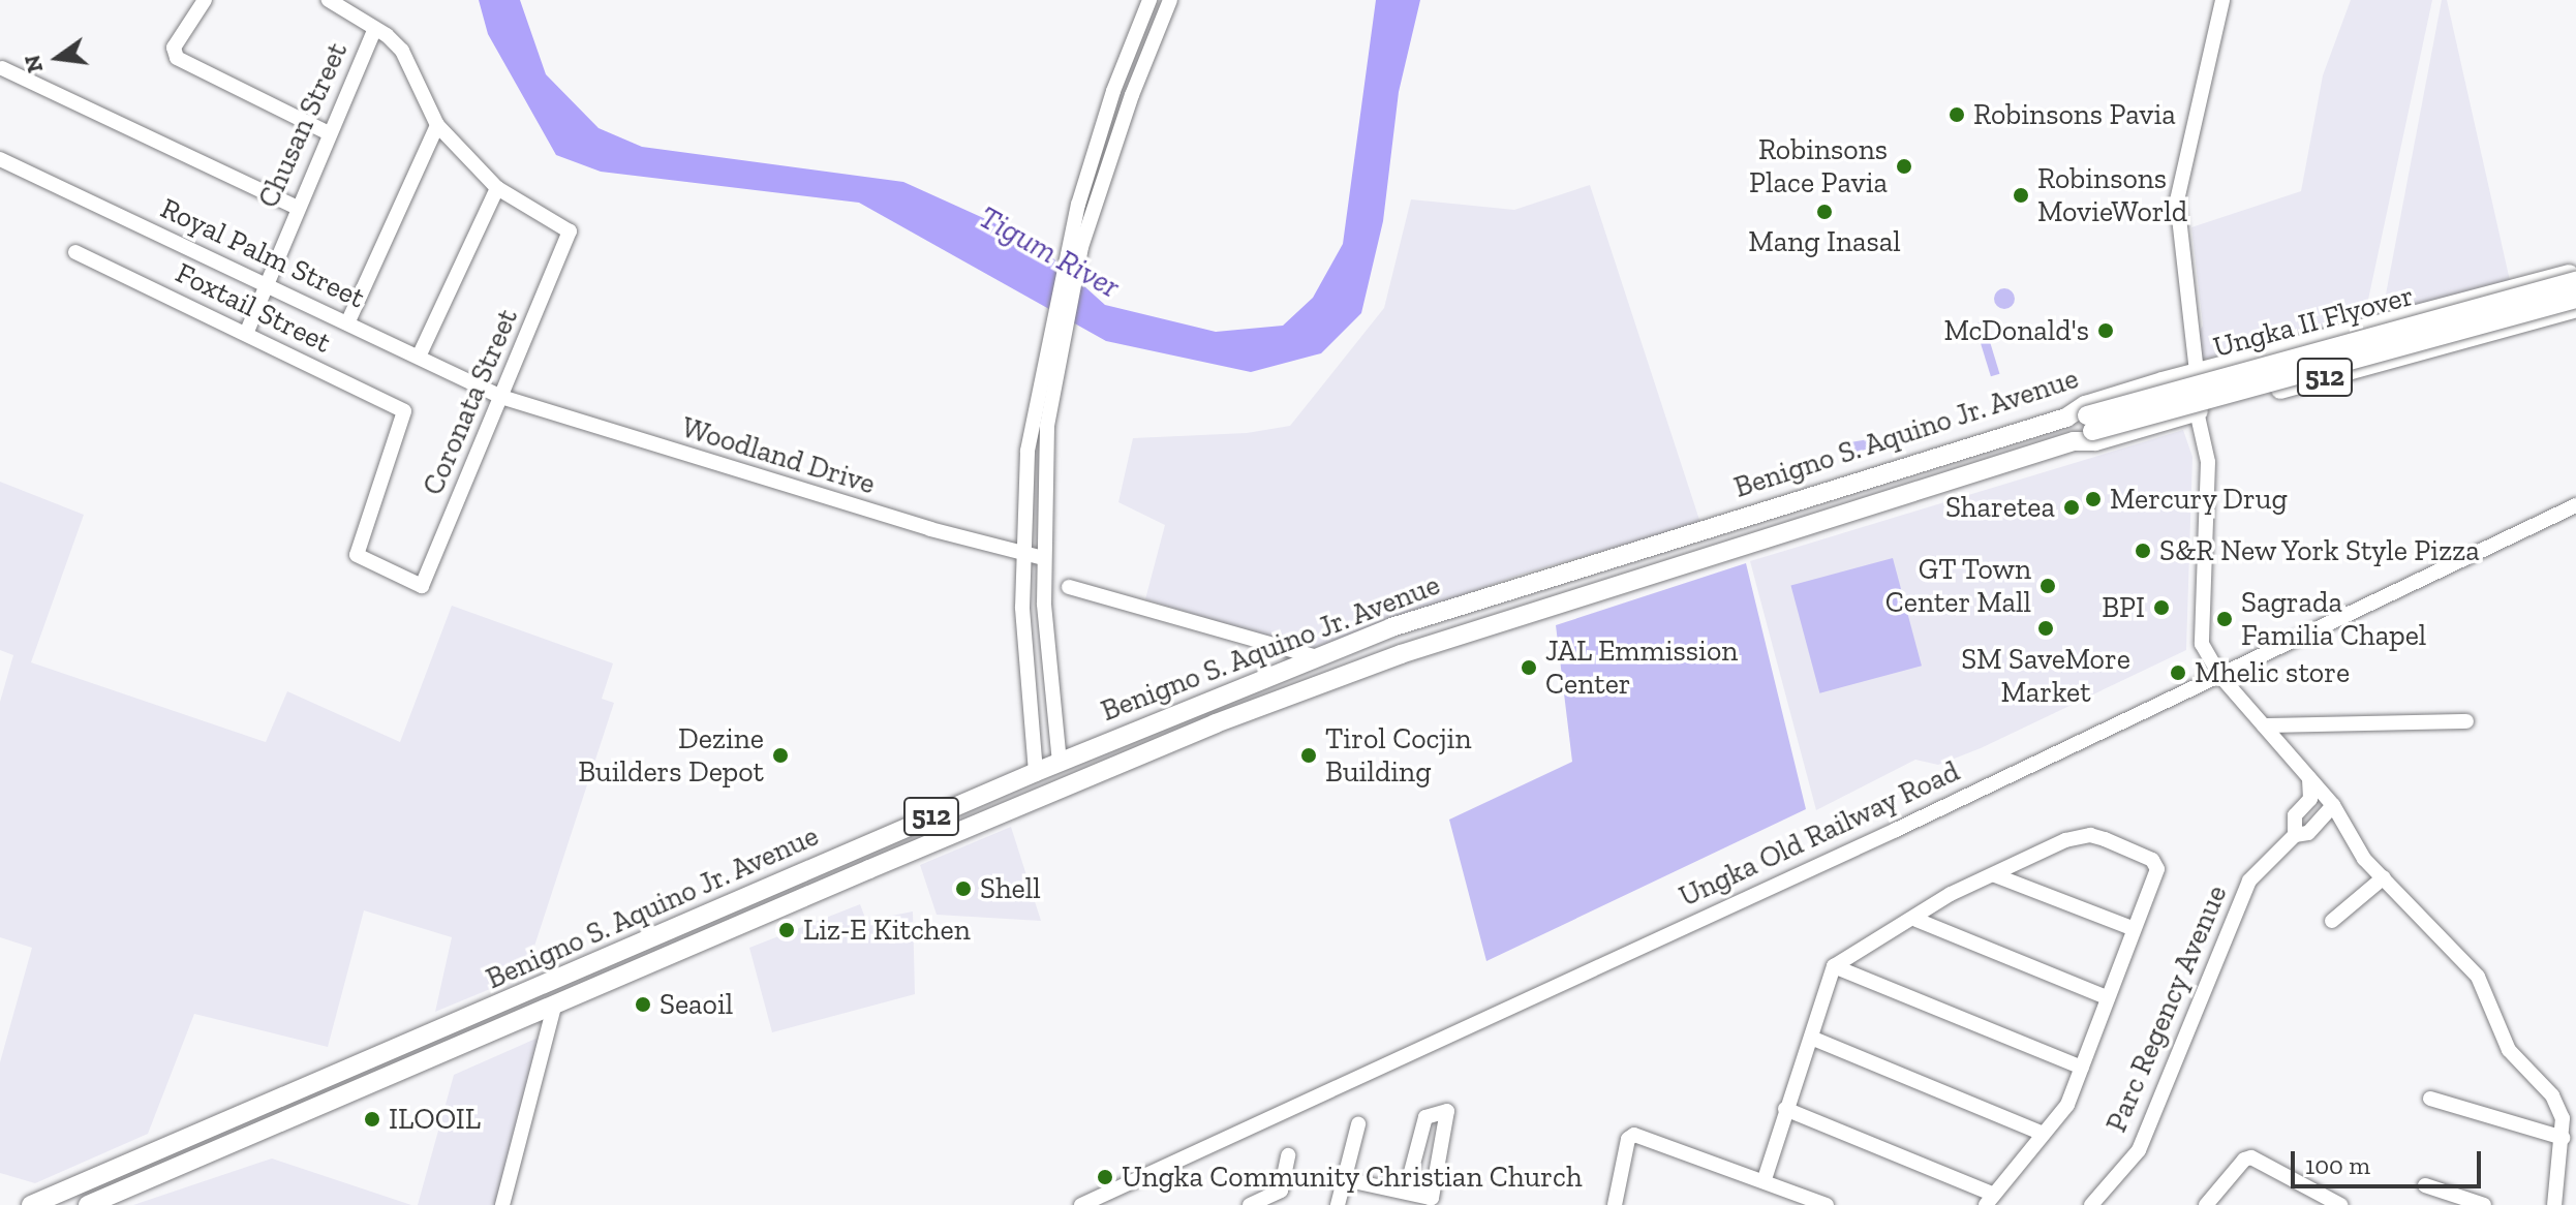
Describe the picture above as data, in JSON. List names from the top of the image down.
{
  "streets": {
    "main road": ["Ungka II Flyover", "512", "Benigno S. Aquino Jr. Avenue"],
    "street": [
      "Chusan Street",
      "Royal Palm Street",
      "Foxtail Street",
      "Coronata Street",
      "Woodland Drive",
      "Ungka Old Railway Road",
      "Parc Regency Avenue"
    ]
  },
  "crossings": [
    ["Chusan Street", "Royal Palm Street"],
    ["Chusan Street", "Foxtail Street"],
    ["Royal Palm Street", "Coronata Street"],
    ["Royal Palm Street", "Woodland Drive"],
    ["Foxtail Street", "Coronata Street"],
    ["Ungka II Flyover", "Benigno S. Aquino Jr. Avenue"],
    ["Coronata Street", "Woodland Drive"]
  ],
  "water": ["Tigum River"],
  "places": [
    "Robinsons Pavia",
    "Robinsons Place Pavia",
    "Robinsons MovieWorld",
    "Mang Inasal",
    "McDonald's",
    "Mercury Drug",
    "Sharetea",
    "S&R New York Style Pizza",
    "GT Town Center Mall",
    "BPI",
    "Sagrada Familia Chapel",
    "SM SaveMore Market",
    "JAL Emmission Center",
    "Mhelic store",
    "Dezine Builders Depot",
    "Tirol Cocjin Building",
    "Shell",
    "Liz-E Kitchen",
    "Seaoil",
    "ILOOIL",
    "Ungka Community Christian Church"
  ],
  "scale_bar": "100 m",
  "north": "left"
}
